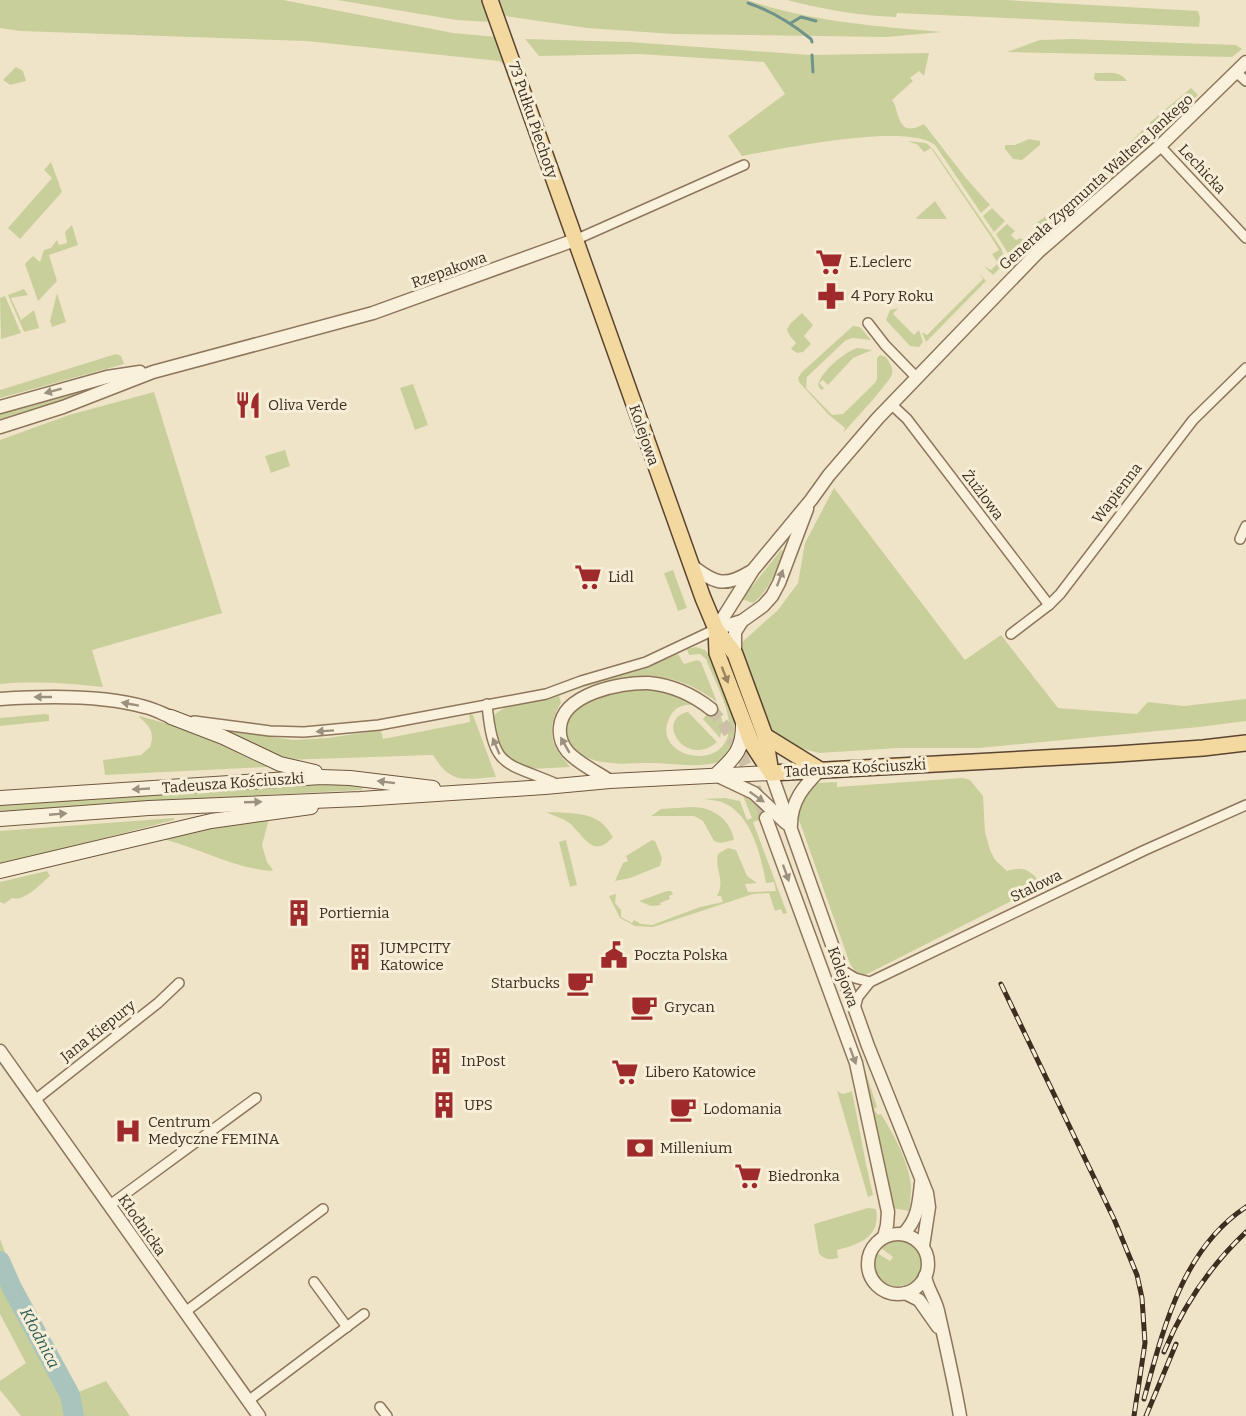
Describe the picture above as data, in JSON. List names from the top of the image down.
{
  "streets": {
    "main road": ["73 Pułku Piechoty", "Kolejowa", "Tadeusza Kościuszki"],
    "street": [
      "Lechicka",
      "Generała Zygmunta Waltera Jankego",
      "Rzepakowa",
      "Wapienna",
      "Żużlowa",
      "Stalowa",
      "Jana Kiepury",
      "Kłodnicka"
    ]
  },
  "crossings": [
    ["73 Pułku Piechoty", "Rzepakowa"],
    ["73 Pułku Piechoty", "Kolejowa"],
    ["Lechicka", "Generała Zygmunta Waltera Jankego"],
    ["Generała Zygmunta Waltera Jankego", "Kolejowa"],
    ["Generała Zygmunta Waltera Jankego", "Żużlowa"],
    ["Rzepakowa", "Kolejowa"],
    ["Kolejowa", "Tadeusza Kościuszki"],
    ["Wapienna", "Żużlowa"],
    ["Jana Kiepury", "Kłodnicka"]
  ],
  "water": ["Kłodnica"],
  "places": {
    "supermarket": [
      "E.Leclerc",
      "Lidl",
      "Libero Katowice",
      "Biedronka"
    ],
    "pharmacy": ["4 Pory Roku"],
    "restaurant": ["Oliva Verde"],
    "building": [
      "Portiernia",
      "JUMPCITY Katowice",
      "InPost",
      "UPS"
    ],
    "public building": ["Poczta Polska"],
    "cafe": ["Starbucks", "Grycan", "Lodomania"],
    "hospital": ["Centrum Medyczne FEMINA"],
    "bank": ["Millenium"]
  }
}
